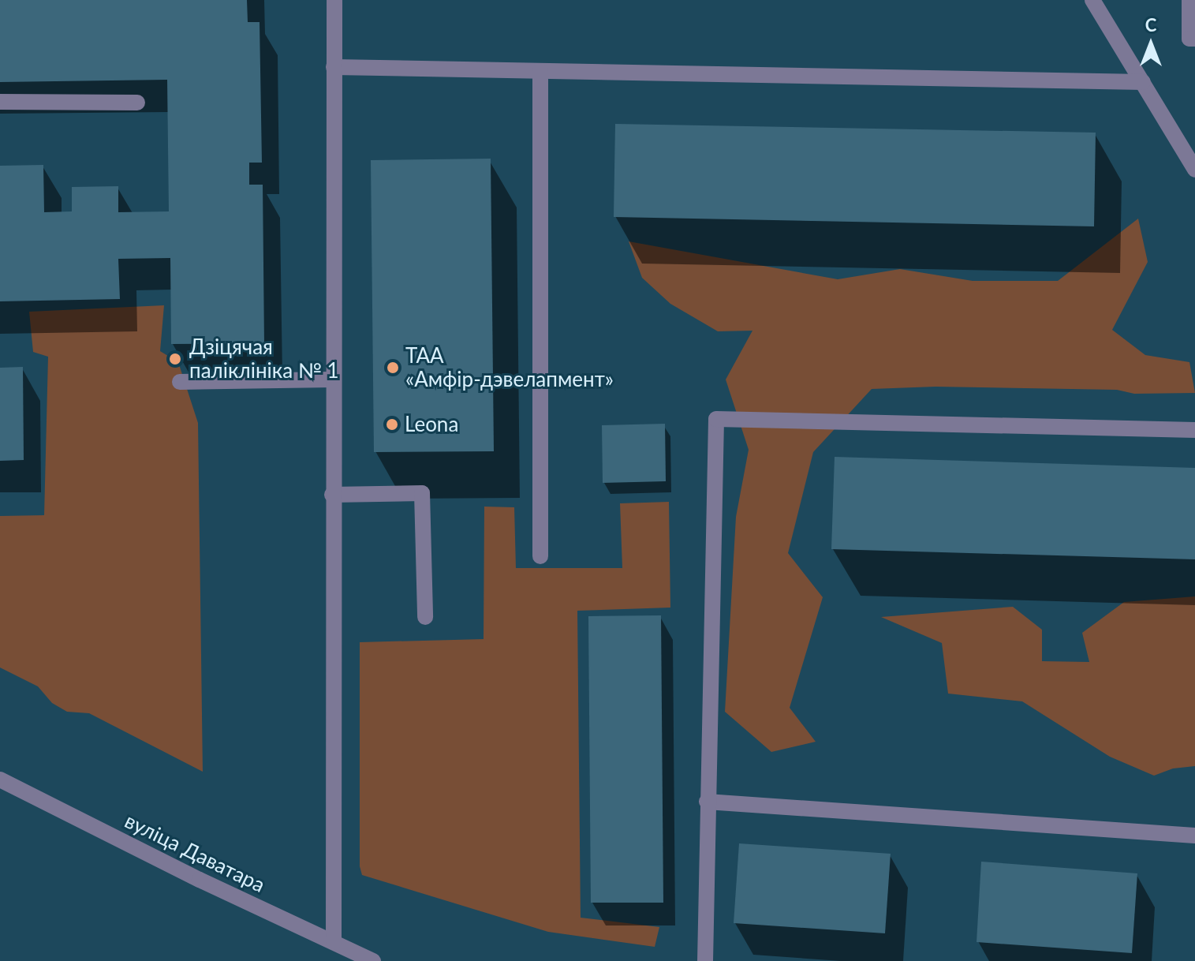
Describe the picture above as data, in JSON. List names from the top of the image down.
{
  "streets": {
    "street": ["вуліца Даватара"]
  },
  "places": ["Дзіцячая паліклініка № 1", "ТАА «Амфір-дэвелапмент»", "Leona"],
  "north": "top"
}
